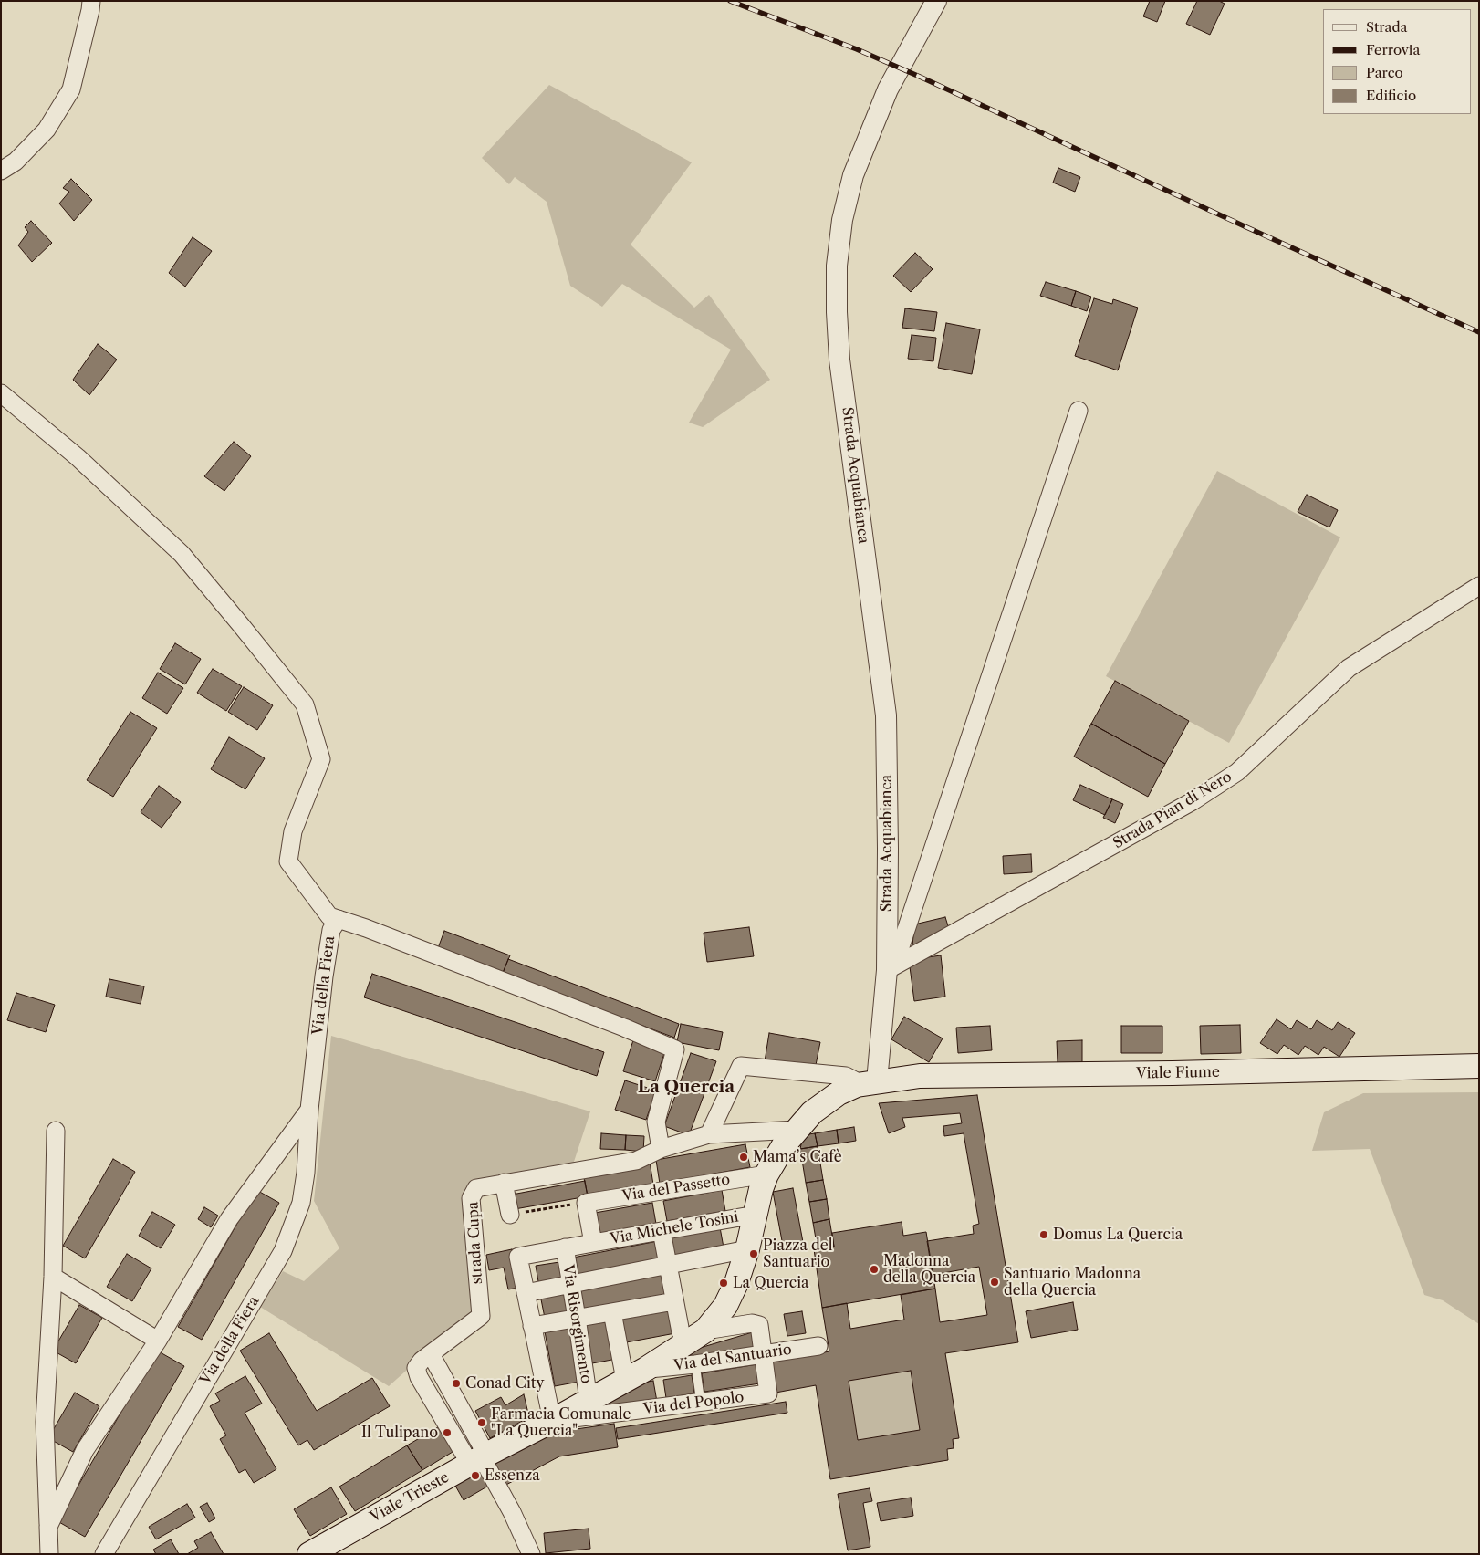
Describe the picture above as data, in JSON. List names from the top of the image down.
{
  "streets": {
    "main road": ["Viale Fiume", "Via del Santuario", "Viale Trieste"],
    "street": [
      "Strada Acquabianca",
      "Strada Pian di Nero",
      "Via della Fiera",
      "Via del Passetto",
      "Via Michele Tosini",
      "strada Cupa",
      "Via Risorgimento",
      "Via del Popolo"
    ]
  },
  "crossings": [
    ["Strada Acquabianca", "Strada Pian di Nero"],
    ["Strada Acquabianca", "Viale Fiume"],
    ["Strada Acquabianca", "Via del Santuario"],
    ["Viale Fiume", "Via del Santuario"],
    ["Via del Passetto", "Via del Santuario"],
    ["Via Michele Tosini", "Via Risorgimento"],
    ["Via Michele Tosini", "Via del Santuario"],
    ["strada Cupa", "Via del Santuario"],
    ["strada Cupa", "Viale Trieste"],
    ["Via Risorgimento", "Via del Santuario"],
    ["Via Risorgimento", "Viale Trieste"],
    ["Via del Santuario", "Via del Popolo"],
    ["Via del Santuario", "Viale Trieste"],
    ["Via del Popolo", "Viale Trieste"]
  ],
  "districts": ["La Quercia"],
  "places": [
    "Mama’s Cafè",
    "Domus La Quercia",
    "Piazza del Santuario",
    "Madonna della Quercia",
    "Santuario Madonna della Quercia",
    "La Quercia",
    "Conad City",
    "Farmacia Comunale \"La Quercia\"",
    "Il Tulipano",
    "Essenza"
  ],
  "legend": [
    "Strada",
    "Ferrovia",
    "Parco",
    "Edificio"
  ]
}
